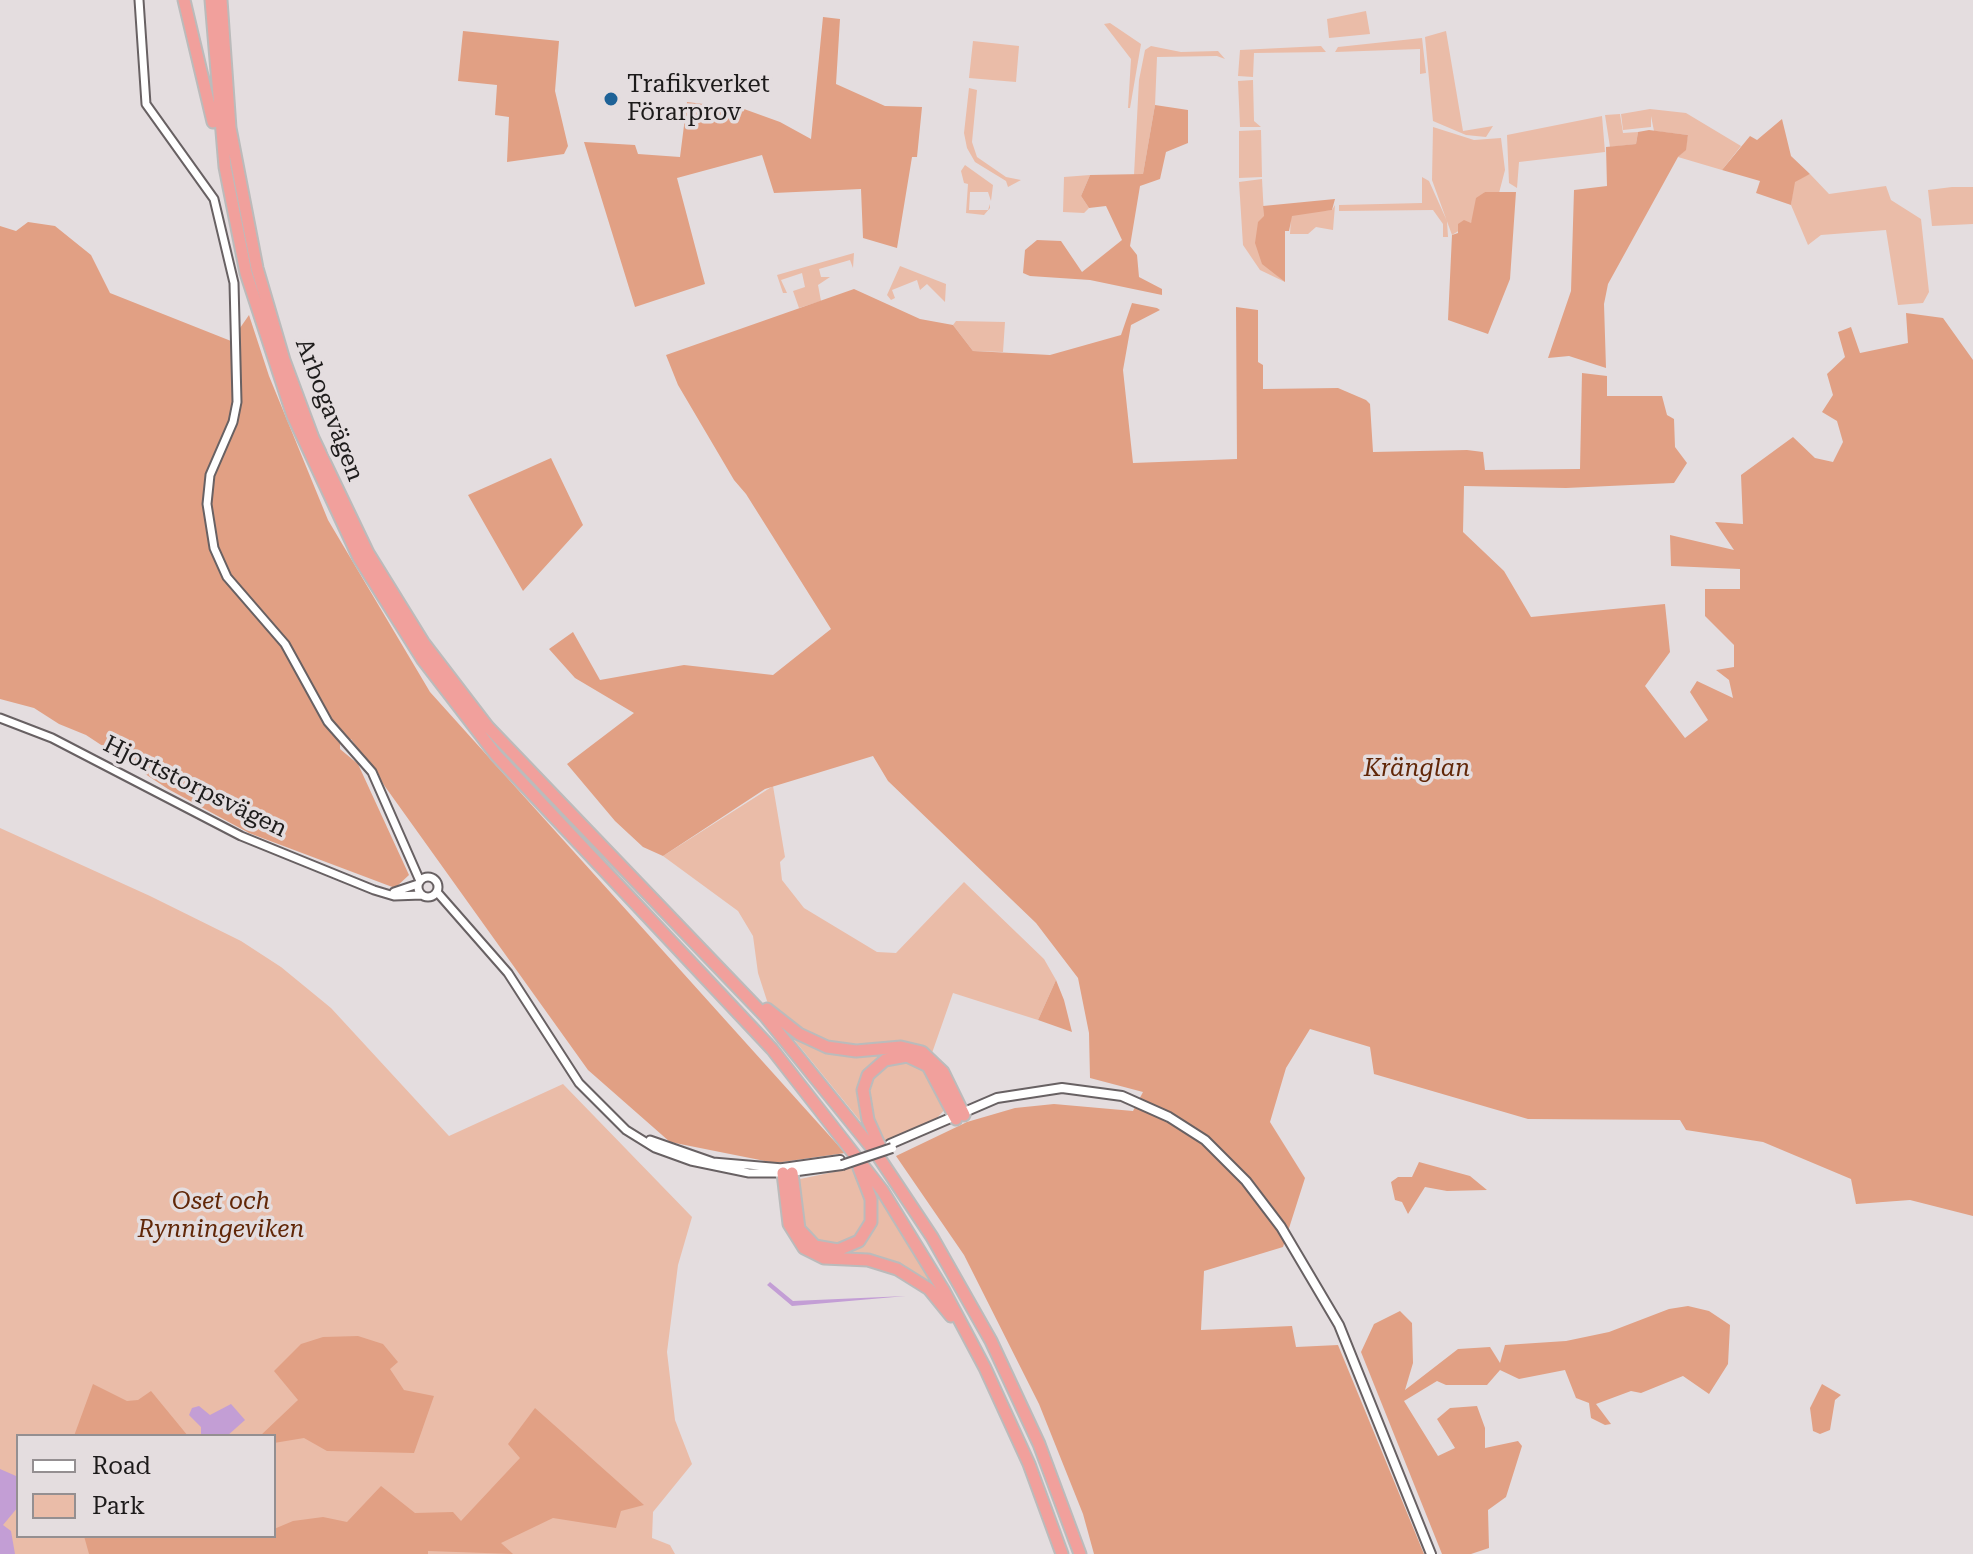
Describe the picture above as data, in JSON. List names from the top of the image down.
{
  "streets": {
    "highway": ["Arbogavägen"],
    "street": ["Hjortstorpsvägen"]
  },
  "parks": ["Kränglan", "Oset och Rynningeviken"],
  "places": ["Trafikverket Förarprov"],
  "legend": ["Road", "Park"]
}
